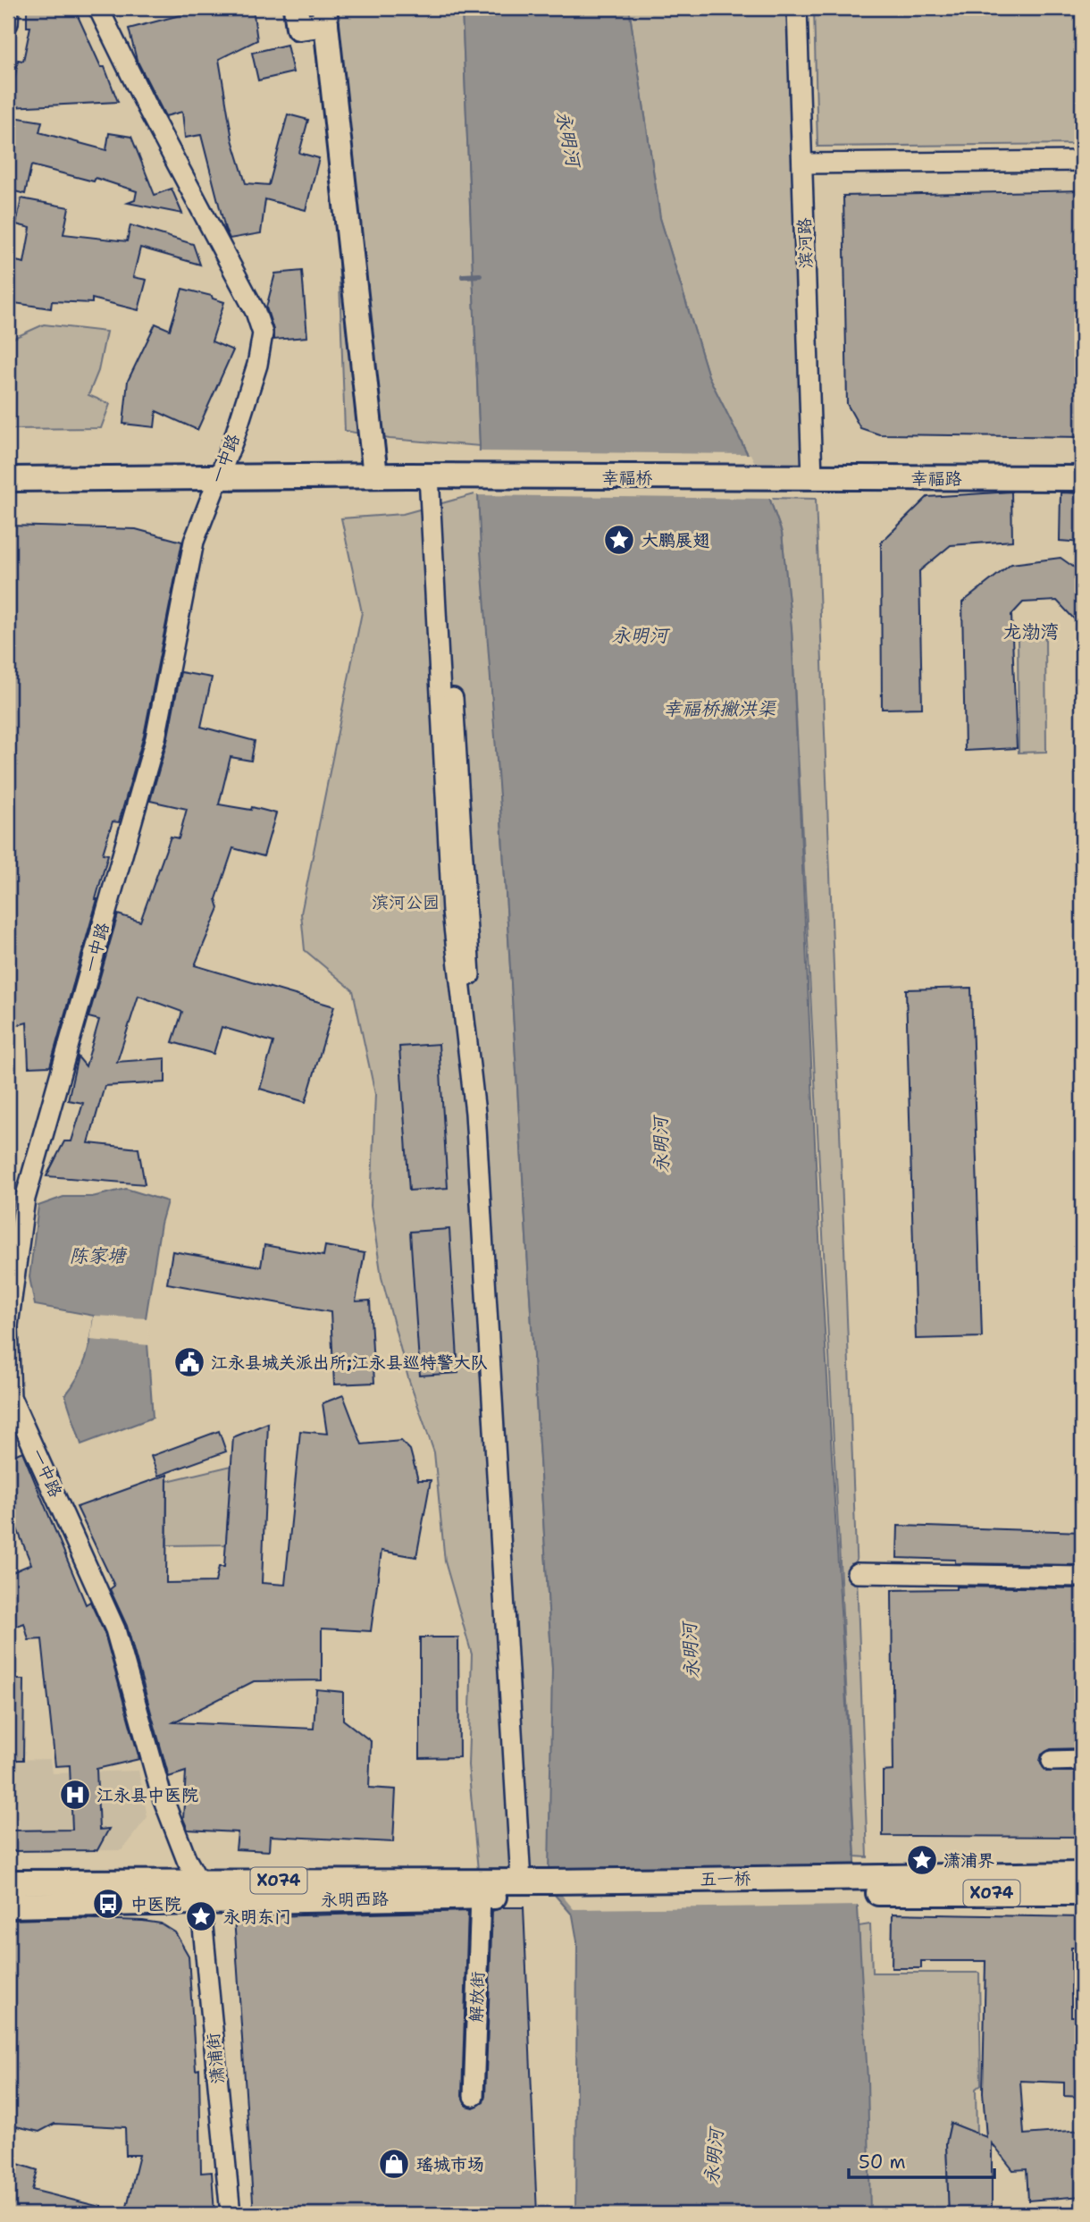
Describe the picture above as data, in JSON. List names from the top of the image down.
{
  "streets": {
    "main road": [
      "幸福桥",
      "幸福路",
      "五一桥",
      "X074",
      "永明西路"
    ],
    "street": [
      "滨河路",
      "一中路",
      "解放街",
      "潇浦街"
    ]
  },
  "crossings": [
    ["滨河路", "幸福桥"],
    ["滨河路", "幸福路"],
    ["一中路", "永明西路"],
    ["一中路", "潇浦街"],
    ["幸福桥", "幸福路"],
    ["五一桥", "X074"],
    ["五一桥", "永明西路"],
    ["永明西路", "解放街"],
    ["永明西路", "潇浦街"]
  ],
  "districts": ["龙渤湾"],
  "water": ["永明河", "幸福桥撇洪渠", "陈家塘"],
  "parks": ["滨河公园"],
  "places": {
    "place": ["大鹏展翅", "潇浦界", "永明东门"],
    "public building": ["江永县城关派出所;江永县巡特警大队"],
    "hospital": ["江永县中医院"],
    "bus stop": ["中医院"],
    "shop": ["瑶城市场"]
  },
  "scale_bar": "50 m"
}
